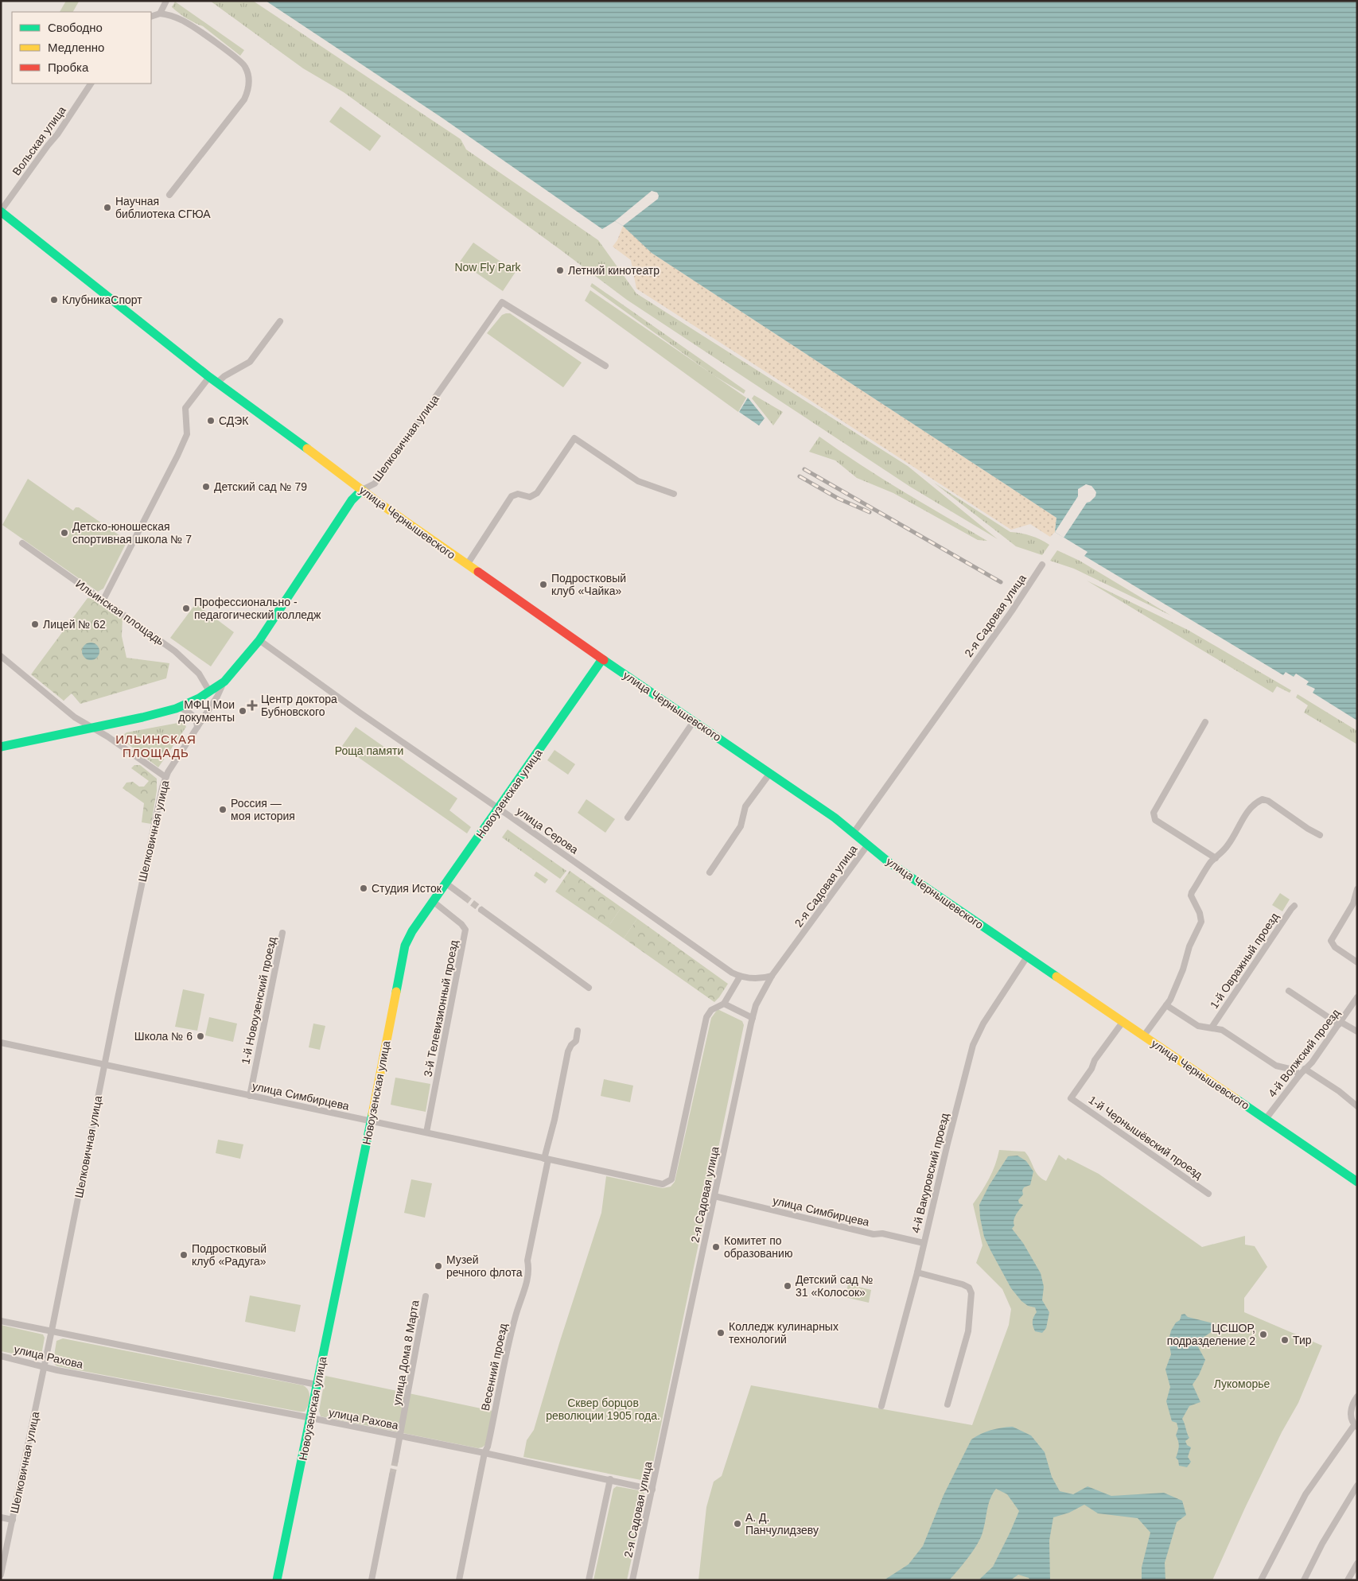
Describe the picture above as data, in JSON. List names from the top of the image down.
{
  "streets": {
    "main road": ["Шелковичная улица", "улица Чернышевского", "Новоузенская улица"],
    "street": [
      "Вольская улица",
      "Ильинская площадь",
      "2-я Садовая улица",
      "улица Серова",
      "1-й Овражный проезд",
      "1-й Новоузенский проезд",
      "3-й Телевизионный проезд",
      "4-й Волжский проезд",
      "улица Симбирцева",
      "1-й Чернышёвский проезд",
      "4-й Вакуровский проезд",
      "улица Дома 8 Марта",
      "улица Рахова",
      "Весенний проезд"
    ]
  },
  "crossings": [
    ["Вольская улица", "улица Чернышевского"],
    ["Шелковичная улица", "улица Чернышевского"],
    ["Шелковичная улица", "улица Серова"],
    ["Шелковичная улица", "улица Симбирцева"],
    ["Шелковичная улица", "улица Рахова"],
    ["улица Чернышевского", "2-я Садовая улица"],
    ["улица Чернышевского", "Новоузенская улица"],
    ["улица Чернышевского", "4-й Волжский проезд"],
    ["улица Чернышевского", "1-й Чернышёвский проезд"],
    ["улица Чернышевского", "4-й Вакуровский проезд"],
    ["2-я Садовая улица", "улица Серова"],
    ["2-я Садовая улица", "улица Симбирцева"],
    ["2-я Садовая улица", "улица Рахова"],
    ["Новоузенская улица", "улица Серова"],
    ["Новоузенская улица", "3-й Телевизионный проезд"],
    ["Новоузенская улица", "улица Симбирцева"],
    ["Новоузенская улица", "улица Рахова"],
    ["1-й Новоузенский проезд", "улица Симбирцева"],
    ["3-й Телевизионный проезд", "улица Симбирцева"],
    ["улица Симбирцева", "4-й Вакуровский проезд"],
    ["улица Симбирцева", "Весенний проезд"],
    ["улица Дома 8 Марта", "улица Рахова"],
    ["улица Рахова", "Весенний проезд"]
  ],
  "districts": ["ИЛЬИНСКАЯ ПЛОЩАДЬ"],
  "parks": [
    "Now Fly Park",
    "Роща памяти",
    "Лукоморье",
    "Сквер борцов революции 1905 года."
  ],
  "places": {
    "other": [
      "Научная библиотека СГЮА",
      "Летний кинотеатр",
      "КлубникаСпорт",
      "СДЭК",
      "Детский сад № 79",
      "Детско-юношеская спортивная школа № 7",
      "Подростковый клуб «Чайка»",
      "Профессионально - педагогический колледж",
      "Лицей № 62",
      "МФЦ Мои документы",
      "Россия — моя история",
      "Студия Исток",
      "Школа № 6",
      "Комитет по образованию",
      "Подростковый клуб «Радуга»",
      "Музей речного флота",
      "Детский сад № 31 «Колосок»",
      "Колледж кулинарных технологий",
      "ЦСШОР, подразделение 2",
      "Тир",
      "А. Д. Панчулидзеву"
    ],
    "health": ["Центр доктора Бубновского"]
  },
  "legend": ["Свободно", "Медленно", "Пробка"]
}
